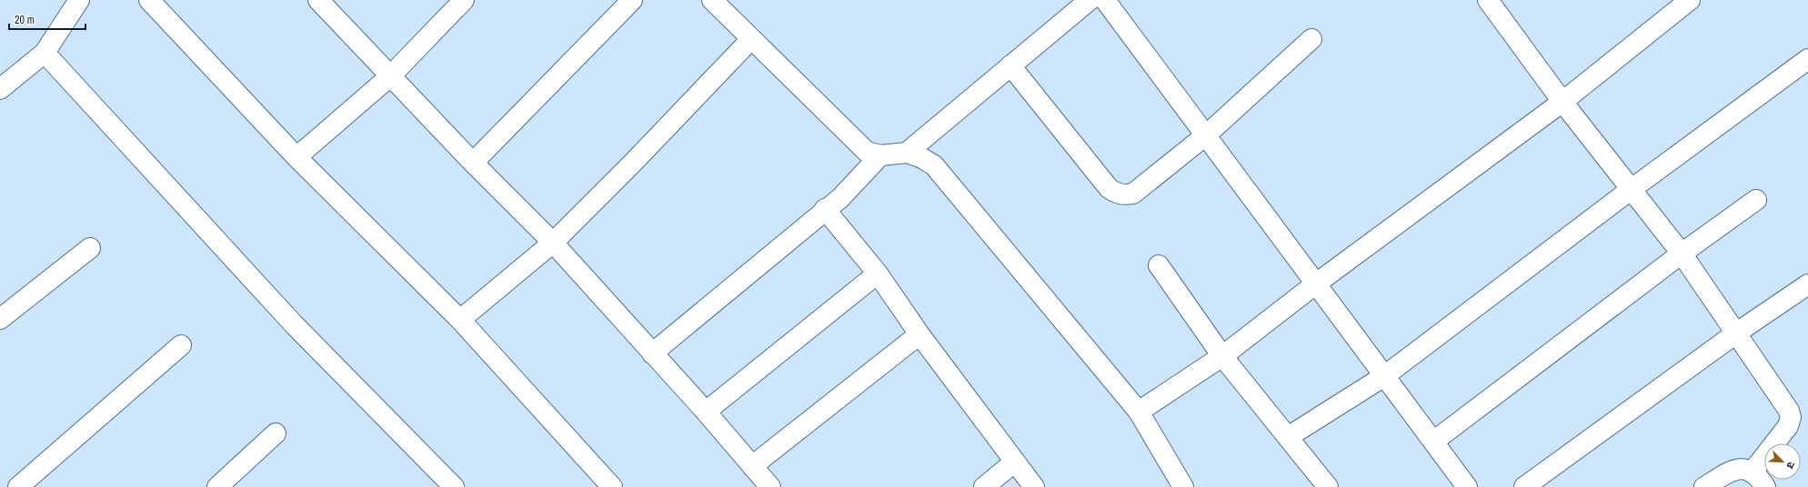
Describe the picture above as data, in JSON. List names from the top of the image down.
{
  "scale_bar": "20 m",
  "north": "bottom right"
}
